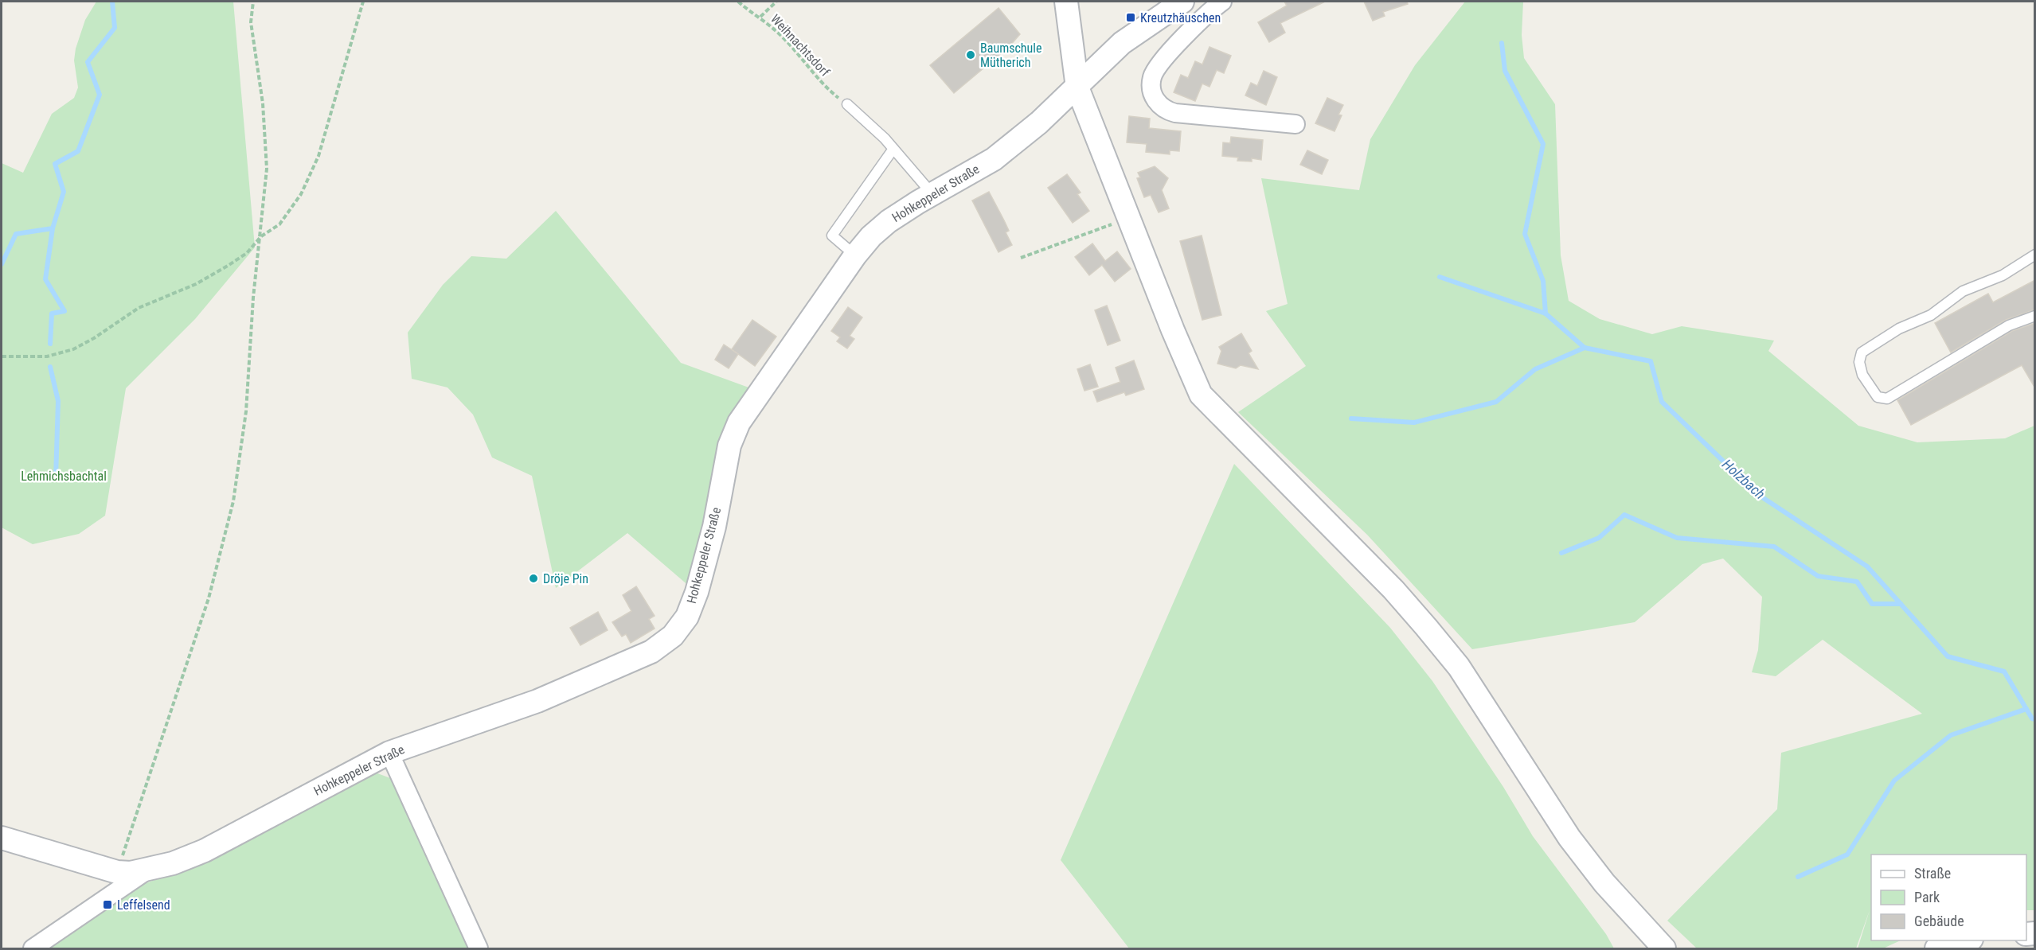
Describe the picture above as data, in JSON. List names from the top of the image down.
{
  "streets": {
    "street": ["Hohkeppeler Straße"],
    "path": ["Weihnachtsdorf"]
  },
  "water": ["Holzbach"],
  "parks": ["Lehmichsbachtal"],
  "places": {
    "transit": ["Kreutzhäuschen", "Leffelsend"],
    "other": ["Baumschule Mütherich", "Dröje Pin"]
  },
  "legend": ["Straße", "Park", "Gebäude"]
}
